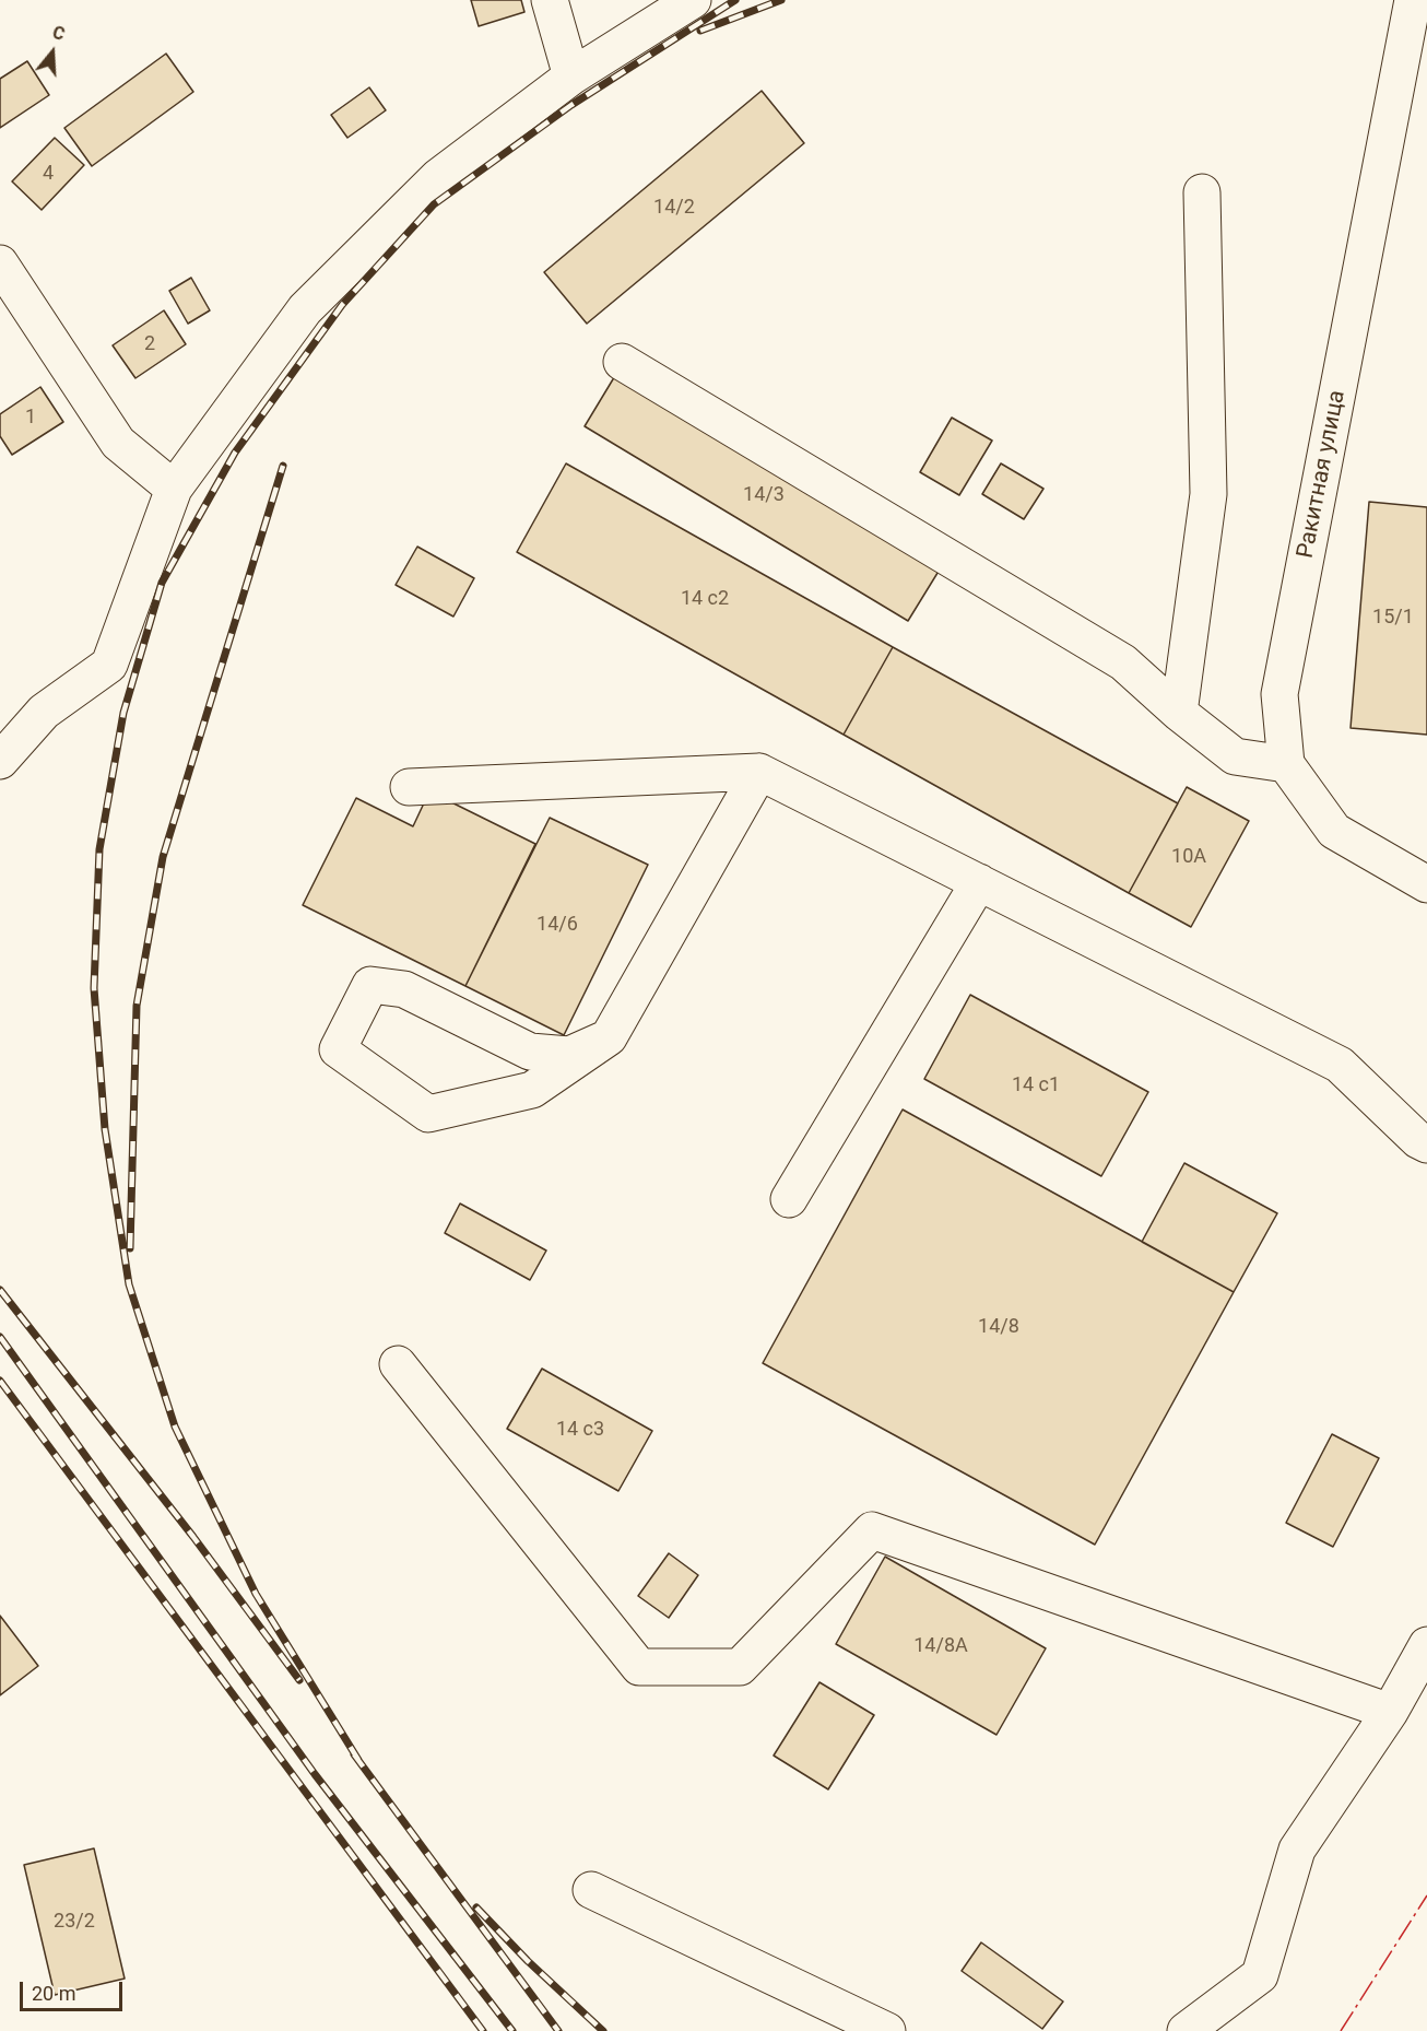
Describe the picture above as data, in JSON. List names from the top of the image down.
{
  "streets": {
    "street": ["Ракитная улица"]
  },
  "house_numbers": [
    "4",
    "14/2",
    "2",
    "1",
    "14/3",
    "14 с2",
    "15/1",
    "10А",
    "14/6",
    "14 с1",
    "14/8",
    "14 с3",
    "14/8А",
    "23/2"
  ],
  "scale_bar": "20 m",
  "north": "top"
}
